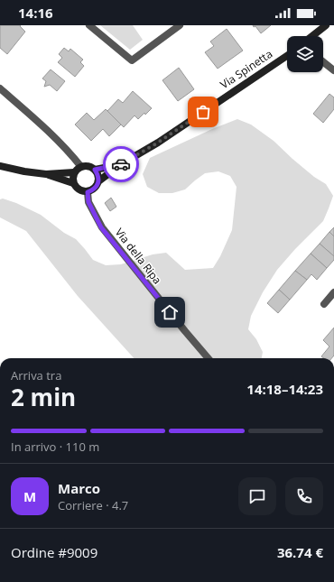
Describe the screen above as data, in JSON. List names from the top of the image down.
{
  "streets": {
    "main road": ["Via Spinetta"],
    "street": ["Via della Ripa"]
  },
  "crossings": [
    ["Via Spinetta", "Via della Ripa"]
  ],
  "page": {
    "status": "14:16",
    "heading": ["2 min", "Arriva tra", "14:18–14:23"],
    "panel": [
      "Marco",
      "Corriere · 4.7",
      "Ordine #9009",
      "36.74 €"
    ],
    "bar": "In arrivo · 110 m",
    "round": "M"
  }
}
